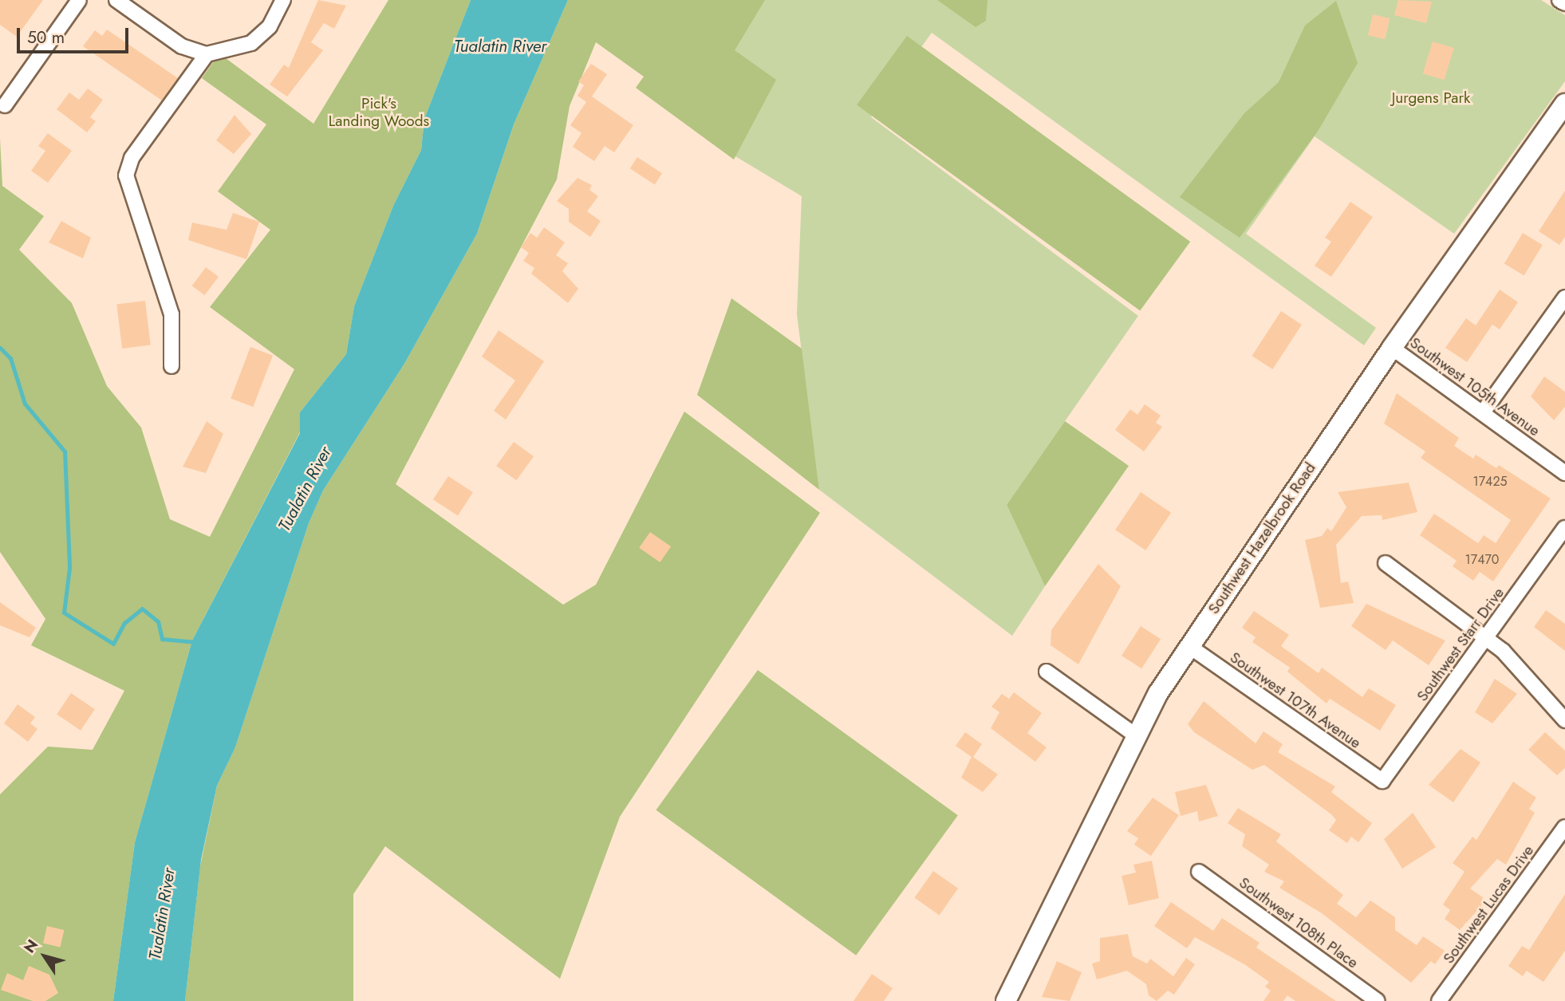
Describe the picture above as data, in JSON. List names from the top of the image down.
{
  "streets": {
    "street": [
      "Southwest 105th Avenue",
      "Southwest Hazelbrook Road",
      "Southwest Starr Drive",
      "Southwest 107th Avenue",
      "Southwest Lucas Drive",
      "Southwest 108th Place"
    ]
  },
  "crossings": [
    ["Southwest 105th Avenue", "Southwest Hazelbrook Road"],
    ["Southwest Hazelbrook Road", "Southwest 107th Avenue"],
    ["Southwest Starr Drive", "Southwest 107th Avenue"]
  ],
  "water": ["Tualatin River"],
  "parks": ["Jurgens Park", "Pick's Landing Woods"],
  "house_numbers": ["17425", "17470"],
  "scale_bar": "50 m",
  "north": "top left"
}
